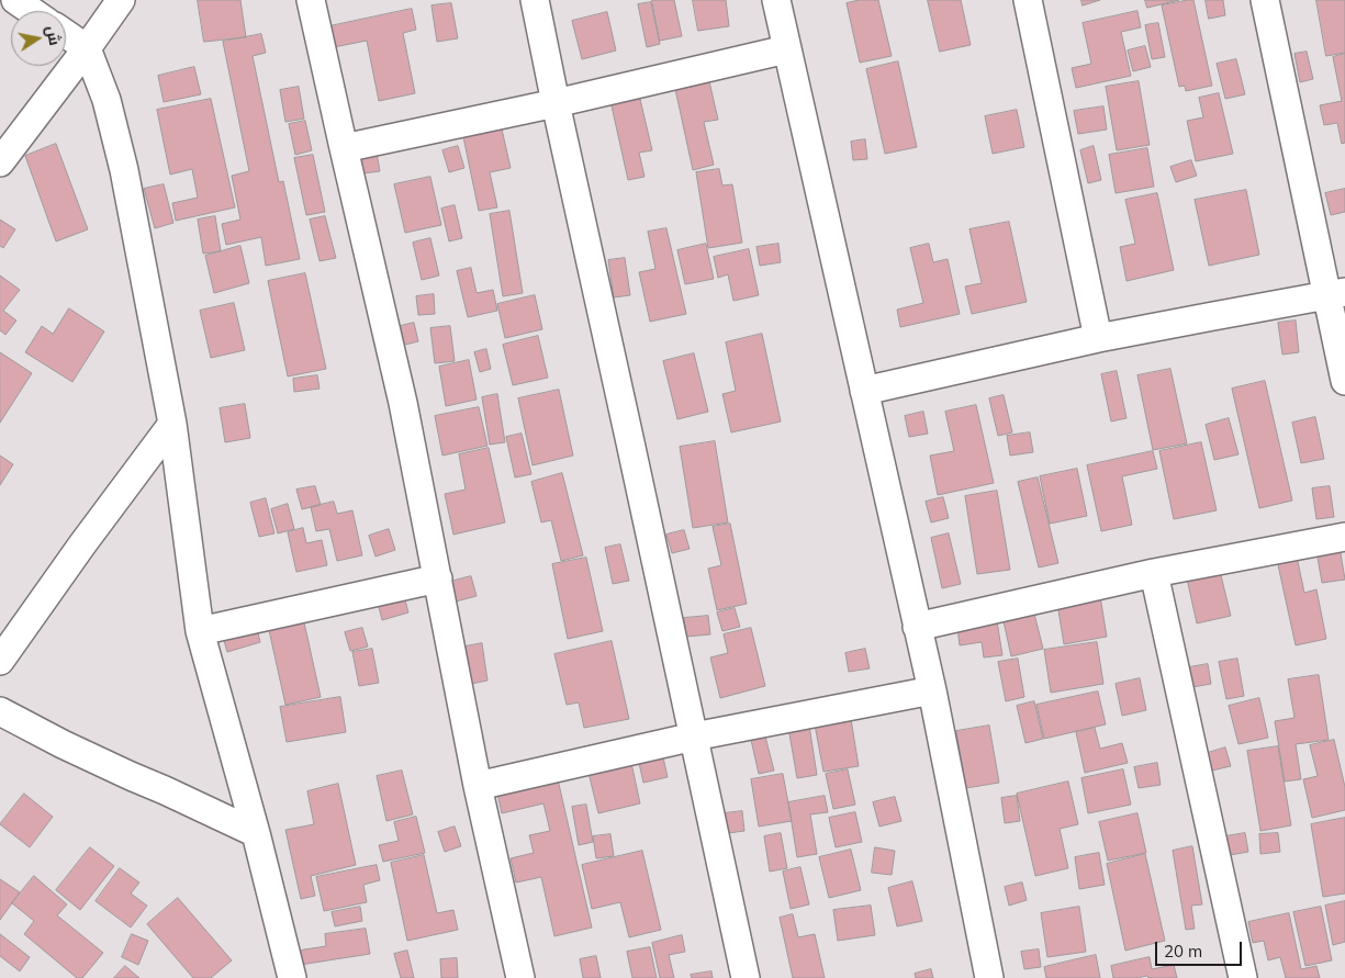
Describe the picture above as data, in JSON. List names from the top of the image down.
{
  "scale_bar": "20 m",
  "north": "right"
}
